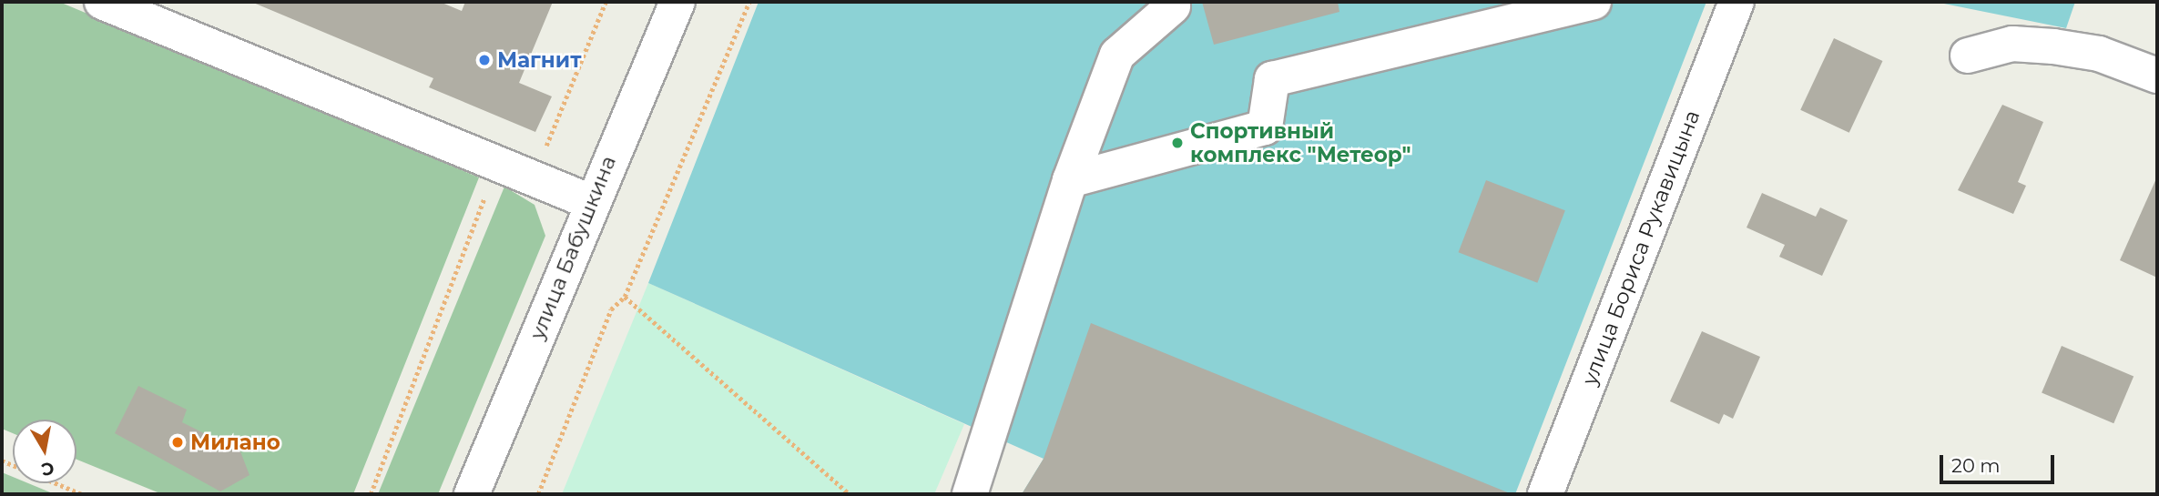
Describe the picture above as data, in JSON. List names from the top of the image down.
{
  "streets": {
    "street": ["улица Бабушкина", "улица Бориса Рукавицына"]
  },
  "places": ["Магнит", "Спортивный комплекс \"Метеор\"", "Милано"],
  "scale_bar": "20 m",
  "north": "bottom"
}
